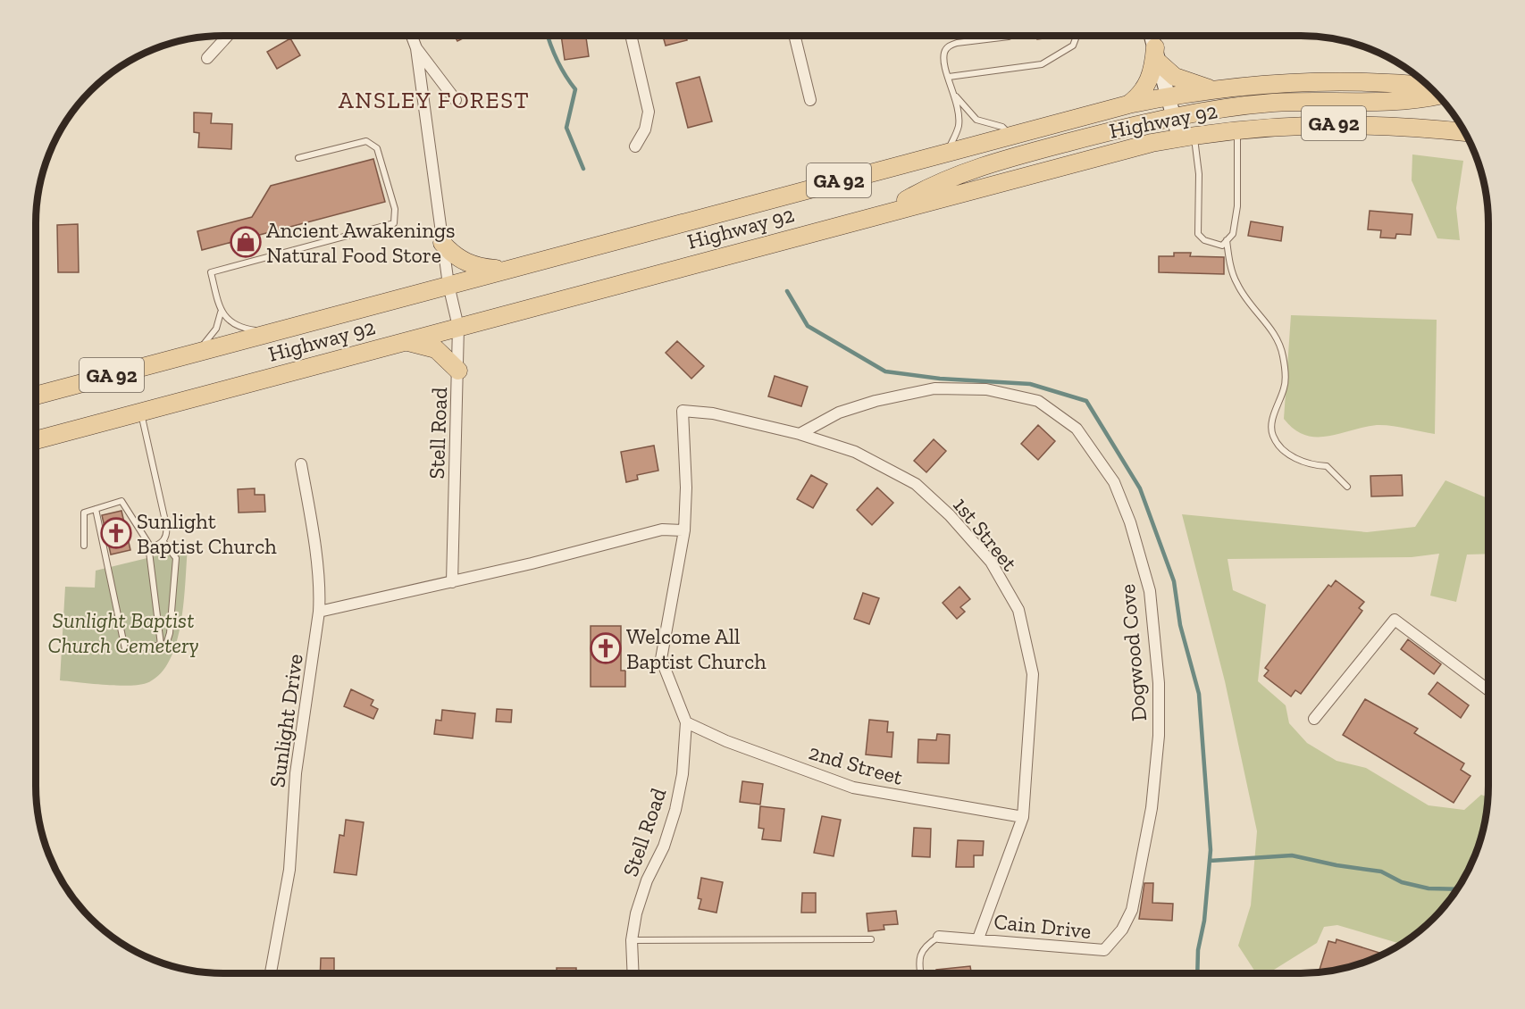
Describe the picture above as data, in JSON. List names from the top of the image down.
{
  "streets": {
    "main road": ["Highway 92", "GA 92"],
    "street": [
      "Stell Road",
      "1st Street",
      "Dogwood Cove",
      "Sunlight Drive",
      "2nd Street",
      "Cain Drive"
    ]
  },
  "crossings": [
    ["Highway 92", "Stell Road"],
    ["Stell Road", "1st Street"],
    ["Stell Road", "2nd Street"],
    ["1st Street", "Dogwood Cove"],
    ["1st Street", "2nd Street"],
    ["1st Street", "Cain Drive"],
    ["Dogwood Cove", "Cain Drive"]
  ],
  "districts": ["ANSLEY FOREST"],
  "parks": ["Sunlight Baptist Church Cemetery"],
  "places": {
    "shop": ["Ancient Awakenings Natural Food Store"],
    "church": ["Sunlight Baptist Church", "Welcome All Baptist Church"]
  }
}
